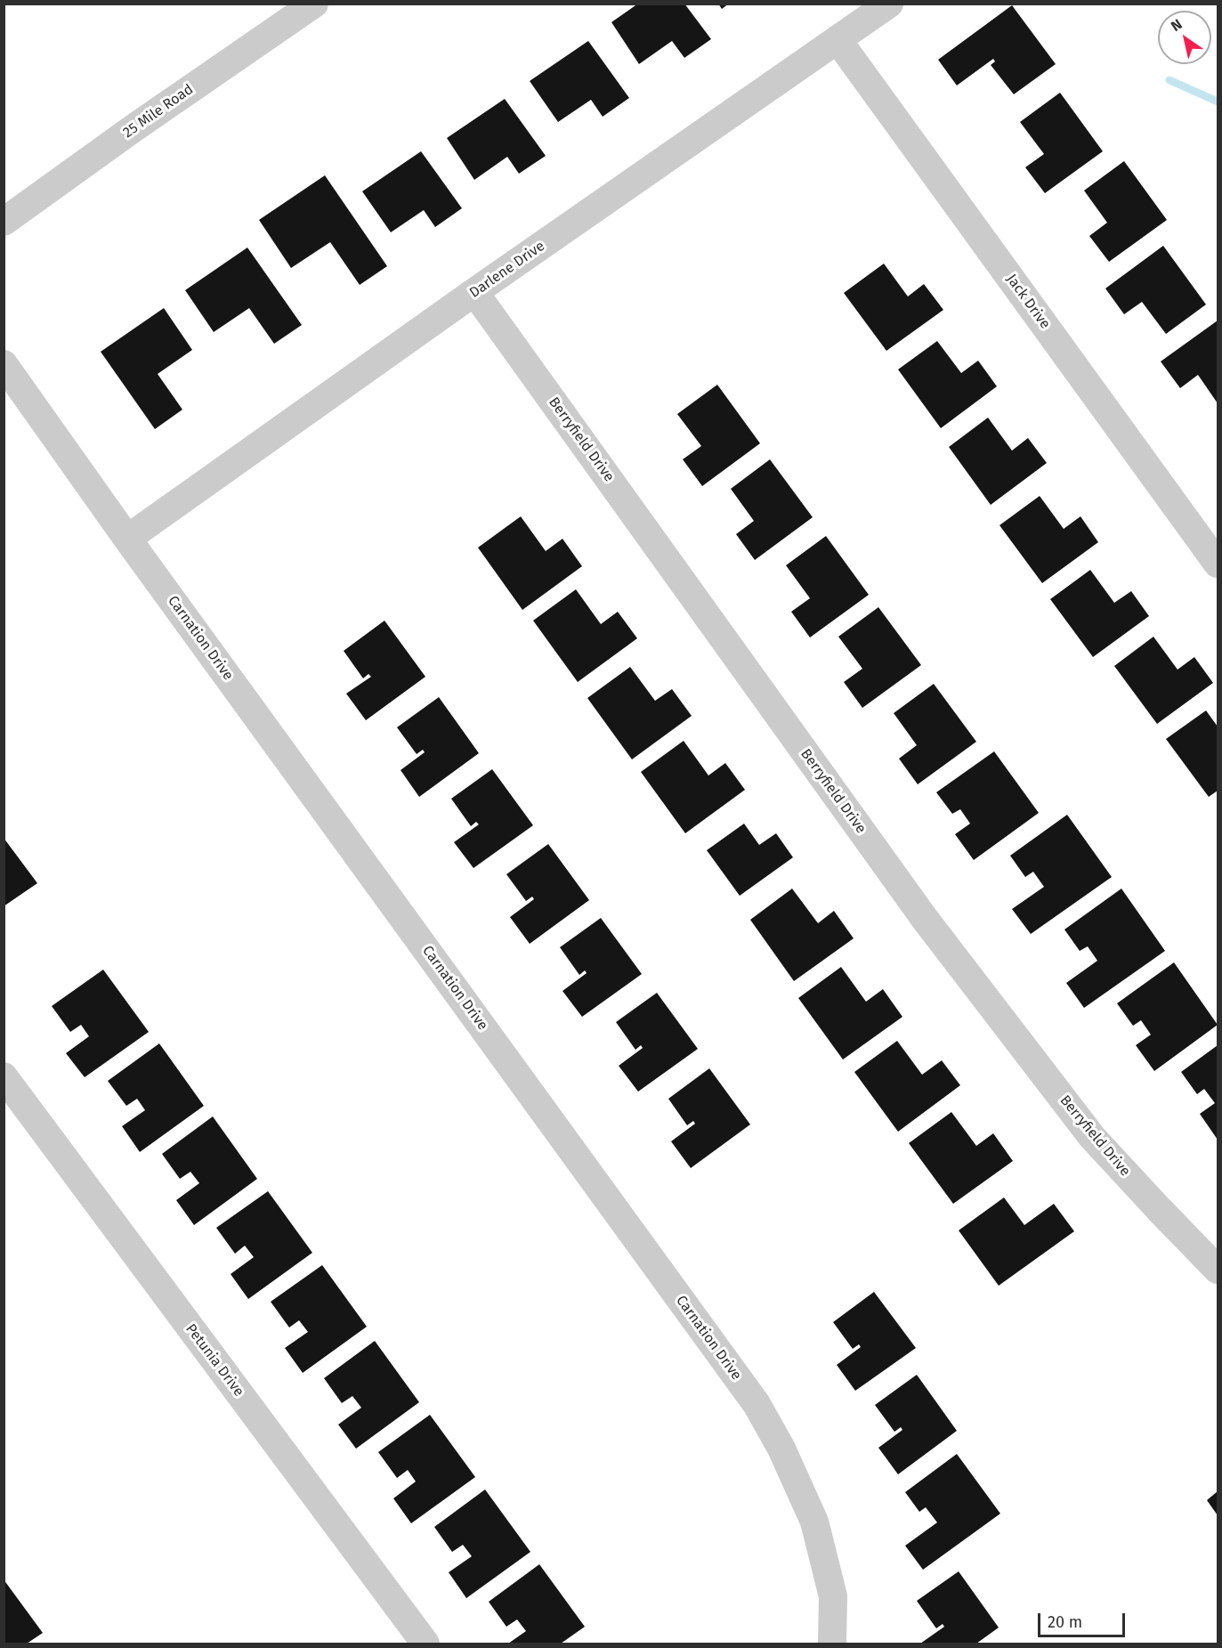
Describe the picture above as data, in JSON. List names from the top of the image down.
{
  "streets": {
    "street": [
      "25 Mile Road",
      "Darlene Drive",
      "Jack Drive",
      "Berryfield Drive",
      "Carnation Drive",
      "Petunia Drive"
    ]
  },
  "crossings": [
    ["Darlene Drive", "Jack Drive"],
    ["Darlene Drive", "Berryfield Drive"],
    ["Darlene Drive", "Carnation Drive"]
  ],
  "scale_bar": "20 m",
  "north": "top left"
}
